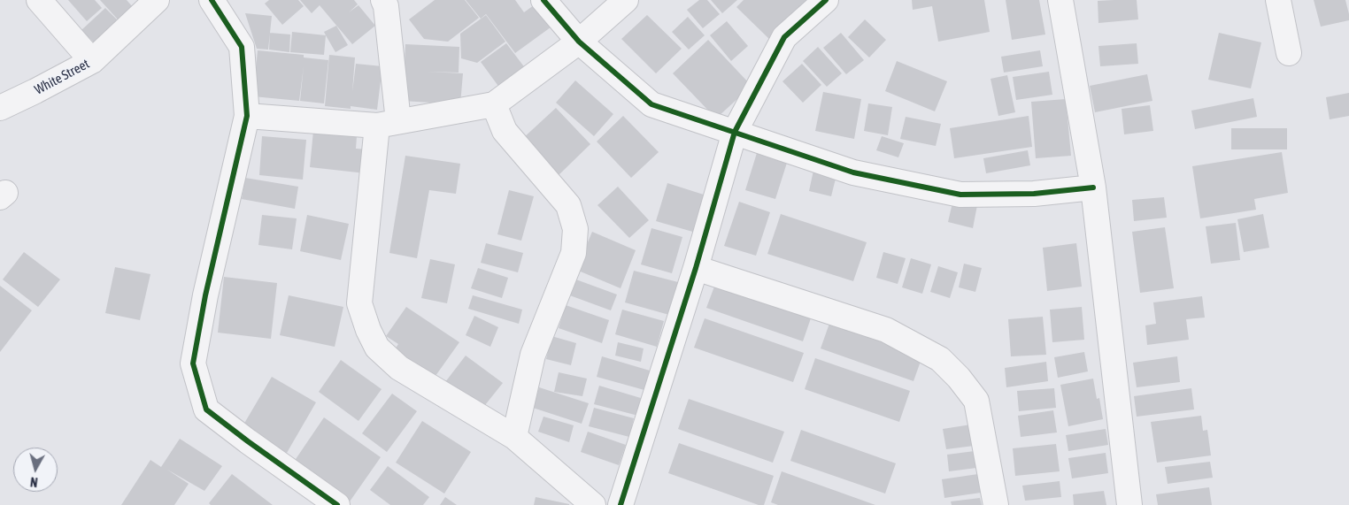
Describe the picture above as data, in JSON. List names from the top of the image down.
{
  "streets": {
    "street": ["White Street"]
  },
  "north": "bottom"
}
